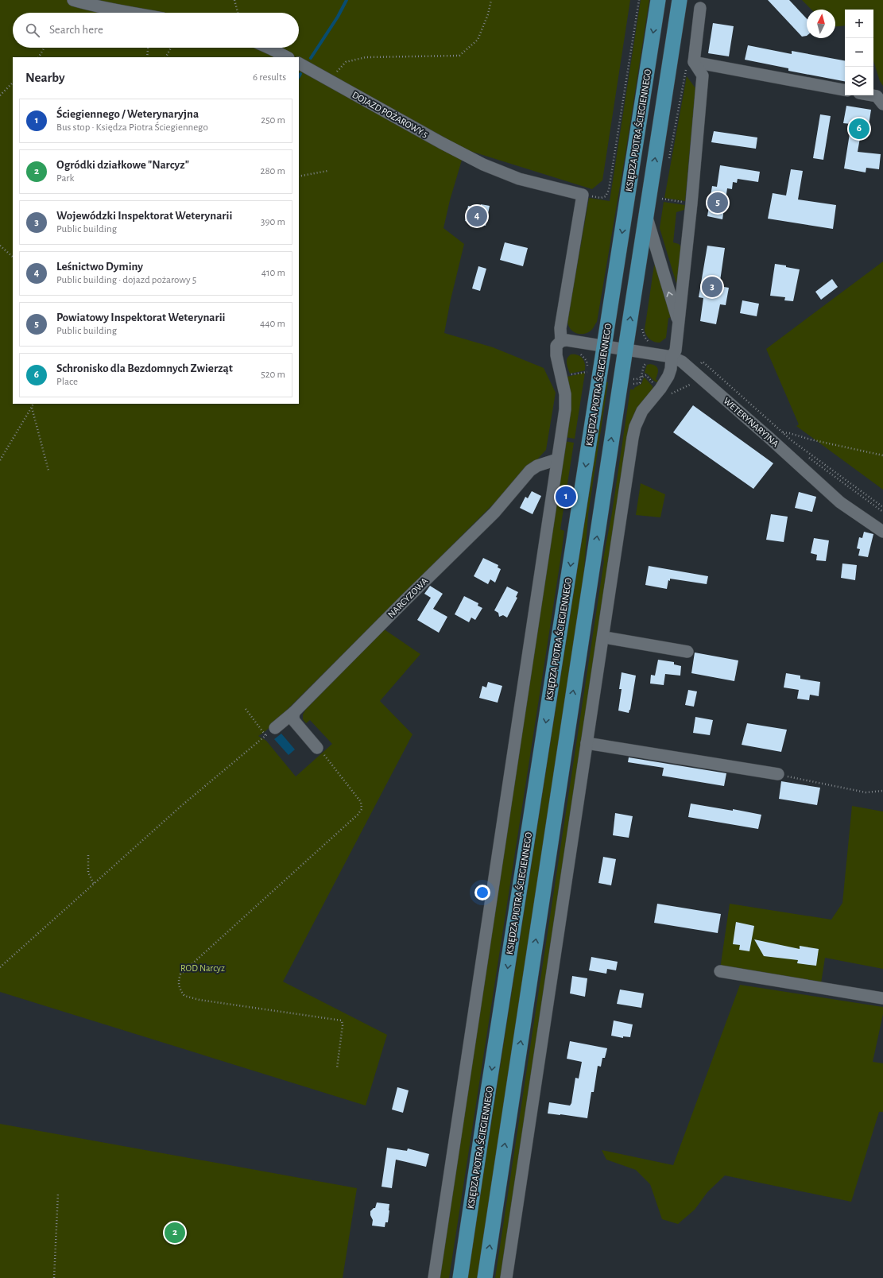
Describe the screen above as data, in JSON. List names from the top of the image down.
{
  "streets": {
    "main road": ["KSIĘDZA PIOTRA ŚCIEGIENNEGO"],
    "street": ["DOJAZD POŻAROWY 5", "WETERYNARYJNA", "NARCYZOWA"]
  },
  "crossings": [
    ["KSIĘDZA PIOTRA ŚCIEGIENNEGO", "WETERYNARYJNA"]
  ],
  "parks": ["ROD Narcyz"],
  "north": "top",
  "page": {
    "map_buttons": ["+", "−"],
    "search": "Search here",
    "heading": ["Nearby", "6 results"],
    "list": [
      {
        "mark": "1",
        "name": "Ściegiennego / Weterynaryjna",
        "note": "Bus stop · Księdza Piotra Ściegiennego",
        "value": "250 m"
      },
      {
        "mark": "2",
        "name": "Ogródki działkowe \"Narcyz\"",
        "note": "Park",
        "value": "280 m"
      },
      {
        "mark": "3",
        "name": "Wojewódzki Inspektorat Weterynarii",
        "note": "Public building",
        "value": "390 m"
      },
      {
        "mark": "4",
        "name": "Leśnictwo Dyminy",
        "note": "Public building · dojazd pożarowy 5",
        "value": "410 m"
      },
      {
        "mark": "5",
        "name": "Powiatowy Inspektorat Weterynarii",
        "note": "Public building",
        "value": "440 m"
      },
      {
        "mark": "6",
        "name": "Schronisko dla Bezdomnych Zwierząt",
        "note": "Place",
        "value": "520 m"
      }
    ],
    "pins": [
      "6",
      "5",
      "4",
      "3",
      "1",
      "2"
    ]
  }
}
